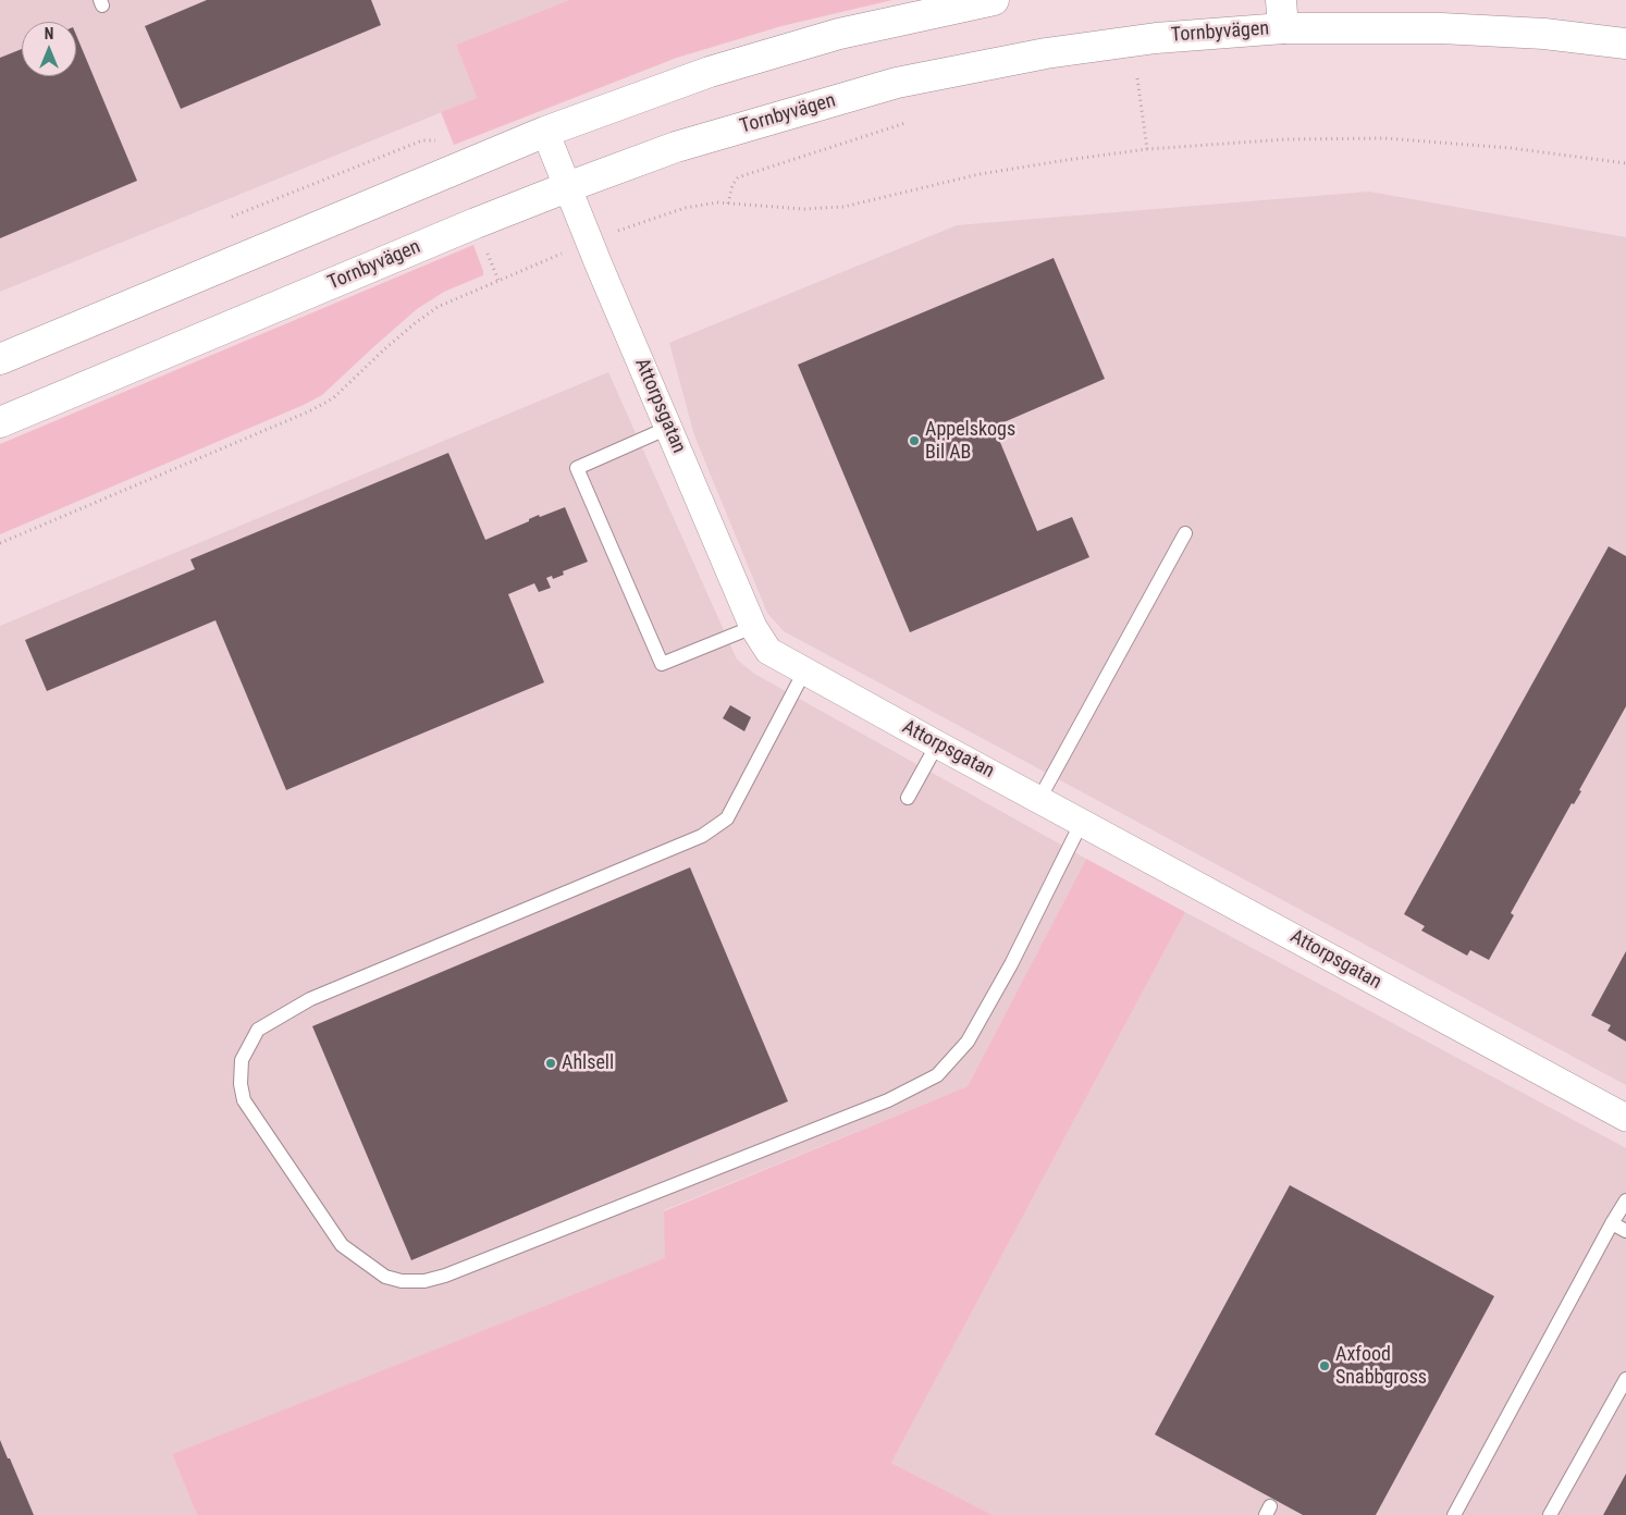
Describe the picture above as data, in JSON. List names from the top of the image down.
{
  "streets": {
    "main road": ["Tornbyvägen"],
    "street": ["Attorpsgatan"]
  },
  "crossings": [
    ["Tornbyvägen", "Attorpsgatan"]
  ],
  "places": ["Appelskogs Bil AB", "Ahlsell", "Axfood Snabbgross"],
  "north": "top"
}
